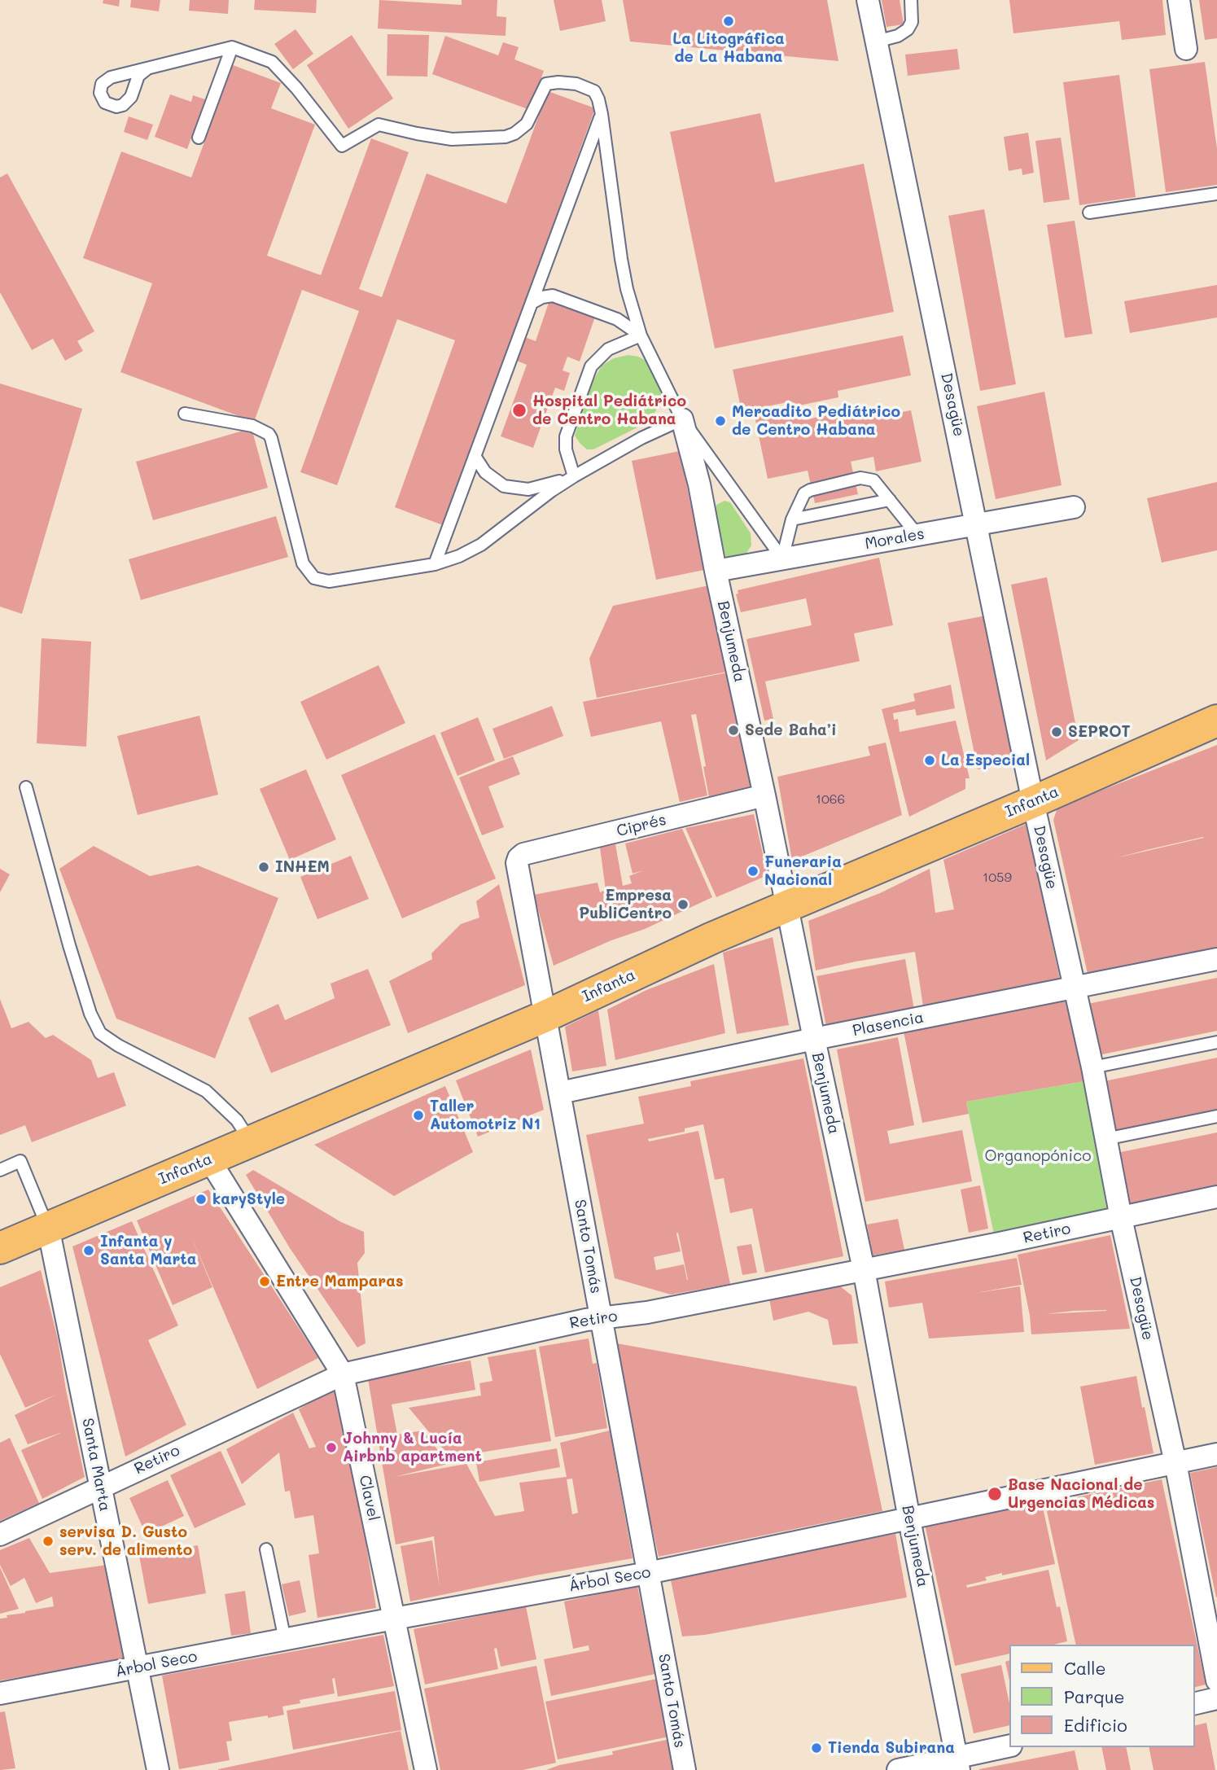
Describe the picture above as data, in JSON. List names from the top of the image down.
{
  "streets": {
    "main road": ["Infanta"],
    "street": [
      "Desagüe",
      "Morales",
      "Benjumeda",
      "Ciprés",
      "Plasencia",
      "Retiro",
      "Santo Tomás",
      "Santa Marta",
      "Clavel",
      "Árbol Seco"
    ]
  },
  "crossings": [
    ["Desagüe", "Morales"],
    ["Desagüe", "Infanta"],
    ["Desagüe", "Plasencia"],
    ["Desagüe", "Retiro"],
    ["Desagüe", "Árbol Seco"],
    ["Morales", "Benjumeda"],
    ["Benjumeda", "Infanta"],
    ["Benjumeda", "Ciprés"],
    ["Benjumeda", "Plasencia"],
    ["Benjumeda", "Retiro"],
    ["Benjumeda", "Árbol Seco"],
    ["Infanta", "Santo Tomás"],
    ["Infanta", "Santa Marta"],
    ["Infanta", "Clavel"],
    ["Ciprés", "Santo Tomás"],
    ["Plasencia", "Santo Tomás"],
    ["Retiro", "Santo Tomás"],
    ["Retiro", "Santa Marta"],
    ["Retiro", "Clavel"],
    ["Santo Tomás", "Árbol Seco"],
    ["Santa Marta", "Árbol Seco"],
    ["Clavel", "Árbol Seco"]
  ],
  "parks": ["Organopónico"],
  "places": [
    "La Litográfica de La Habana",
    "Hospital Pediátrico de Centro Habana",
    "Mercadito Pediátrico de Centro Habana",
    "Sede Baha’i",
    "SEPROT",
    "La Especial",
    "INHEM",
    "Funeraria Nacional",
    "Empresa PubliCentro",
    "Taller Automotriz N1",
    "karyStyle",
    "Infanta y Santa Marta",
    "Entre Mamparas",
    "Johnny & Lucía Airbnb apartment",
    "Base Nacional de Urgencias Médicas",
    "servisa D. Gusto serv. de alimento",
    "Tienda Subirana"
  ],
  "house_numbers": ["1066", "1059"],
  "legend": ["Calle", "Parque", "Edificio"]
}
